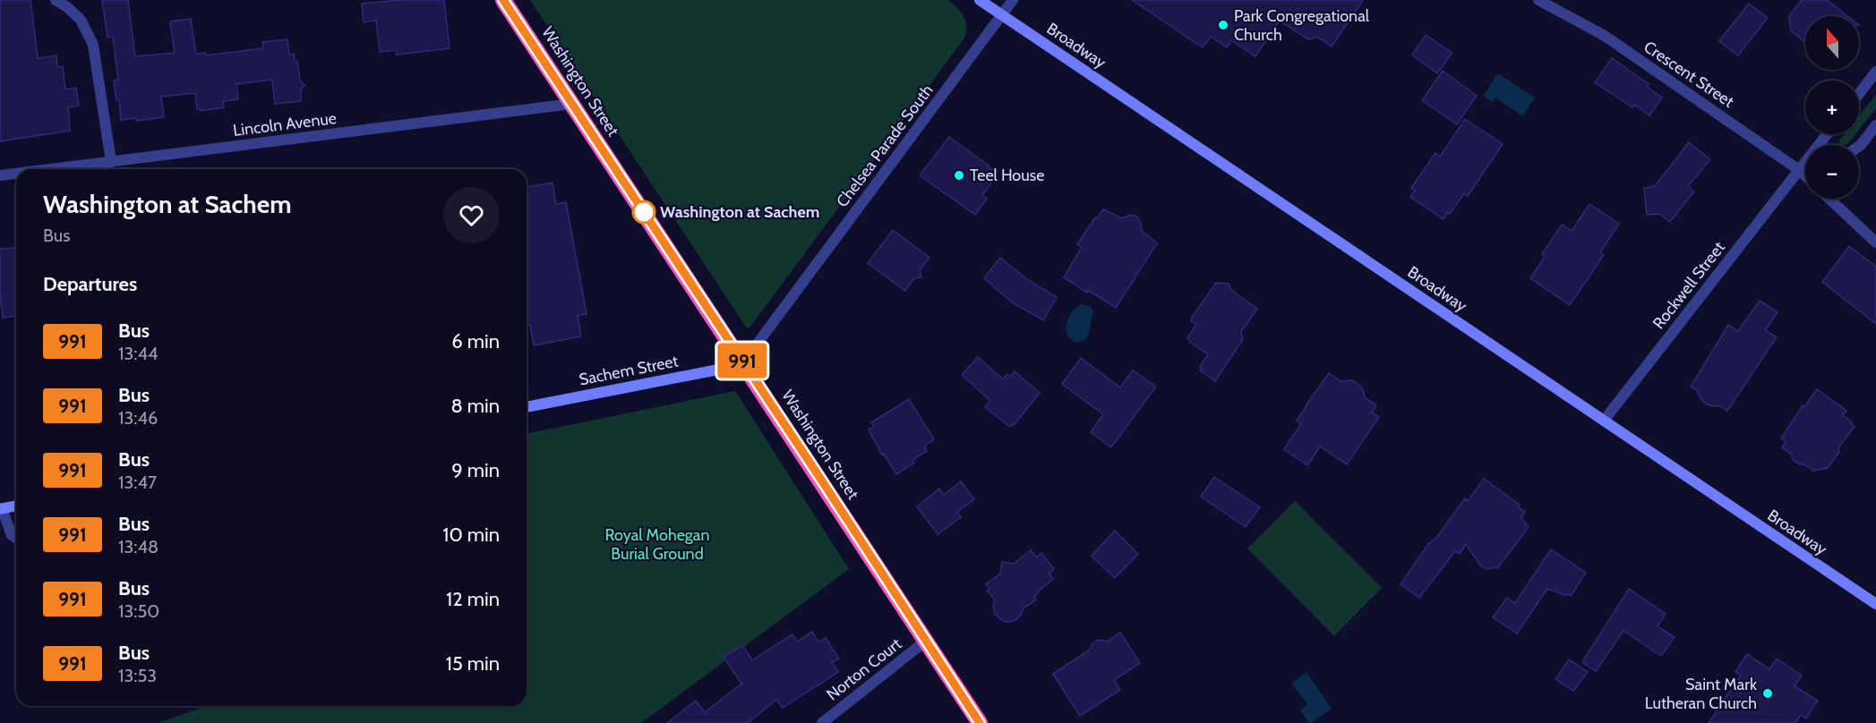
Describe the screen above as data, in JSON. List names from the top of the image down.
{
  "streets": {
    "highway": ["Washington Street"],
    "main road": ["Broadway", "Sachem Street"],
    "street": [
      "Crescent Street",
      "Lincoln Avenue",
      "Chelsea Parade South",
      "Rockwell Street",
      "Norton Court"
    ]
  },
  "crossings": [
    ["Broadway", "Chelsea Parade South"],
    ["Broadway", "Rockwell Street"],
    ["Crescent Street", "Rockwell Street"],
    ["Washington Street", "Lincoln Avenue"],
    ["Washington Street", "Chelsea Parade South"],
    ["Washington Street", "Sachem Street"],
    ["Washington Street", "Norton Court"],
    ["Chelsea Parade South", "Sachem Street"]
  ],
  "parks": ["Royal Mohegan Burial Ground"],
  "places": [
    "Park Congregational Church",
    "Teel House",
    "Washington at Sachem",
    "Saint Mark Lutheran Church"
  ],
  "lines": ["bus line 991"],
  "north": "top",
  "page": {
    "on_map": "991",
    "map_buttons": ["+", "−"],
    "heading": [
      ["Washington at Sachem", "Bus"],
      "Departures"
    ],
    "list": [
      {
        "mark": "991",
        "name": "Bus",
        "note": "13:44",
        "value": "6 min"
      },
      {
        "mark": "991",
        "name": "Bus",
        "note": "13:46",
        "value": "8 min"
      },
      {
        "mark": "991",
        "name": "Bus",
        "note": "13:47",
        "value": "9 min"
      },
      {
        "mark": "991",
        "name": "Bus",
        "note": "13:48",
        "value": "10 min"
      },
      {
        "mark": "991",
        "name": "Bus",
        "note": "13:50",
        "value": "12 min"
      },
      {
        "mark": "991",
        "name": "Bus",
        "note": "13:53",
        "value": "15 min"
      }
    ]
  }
}
